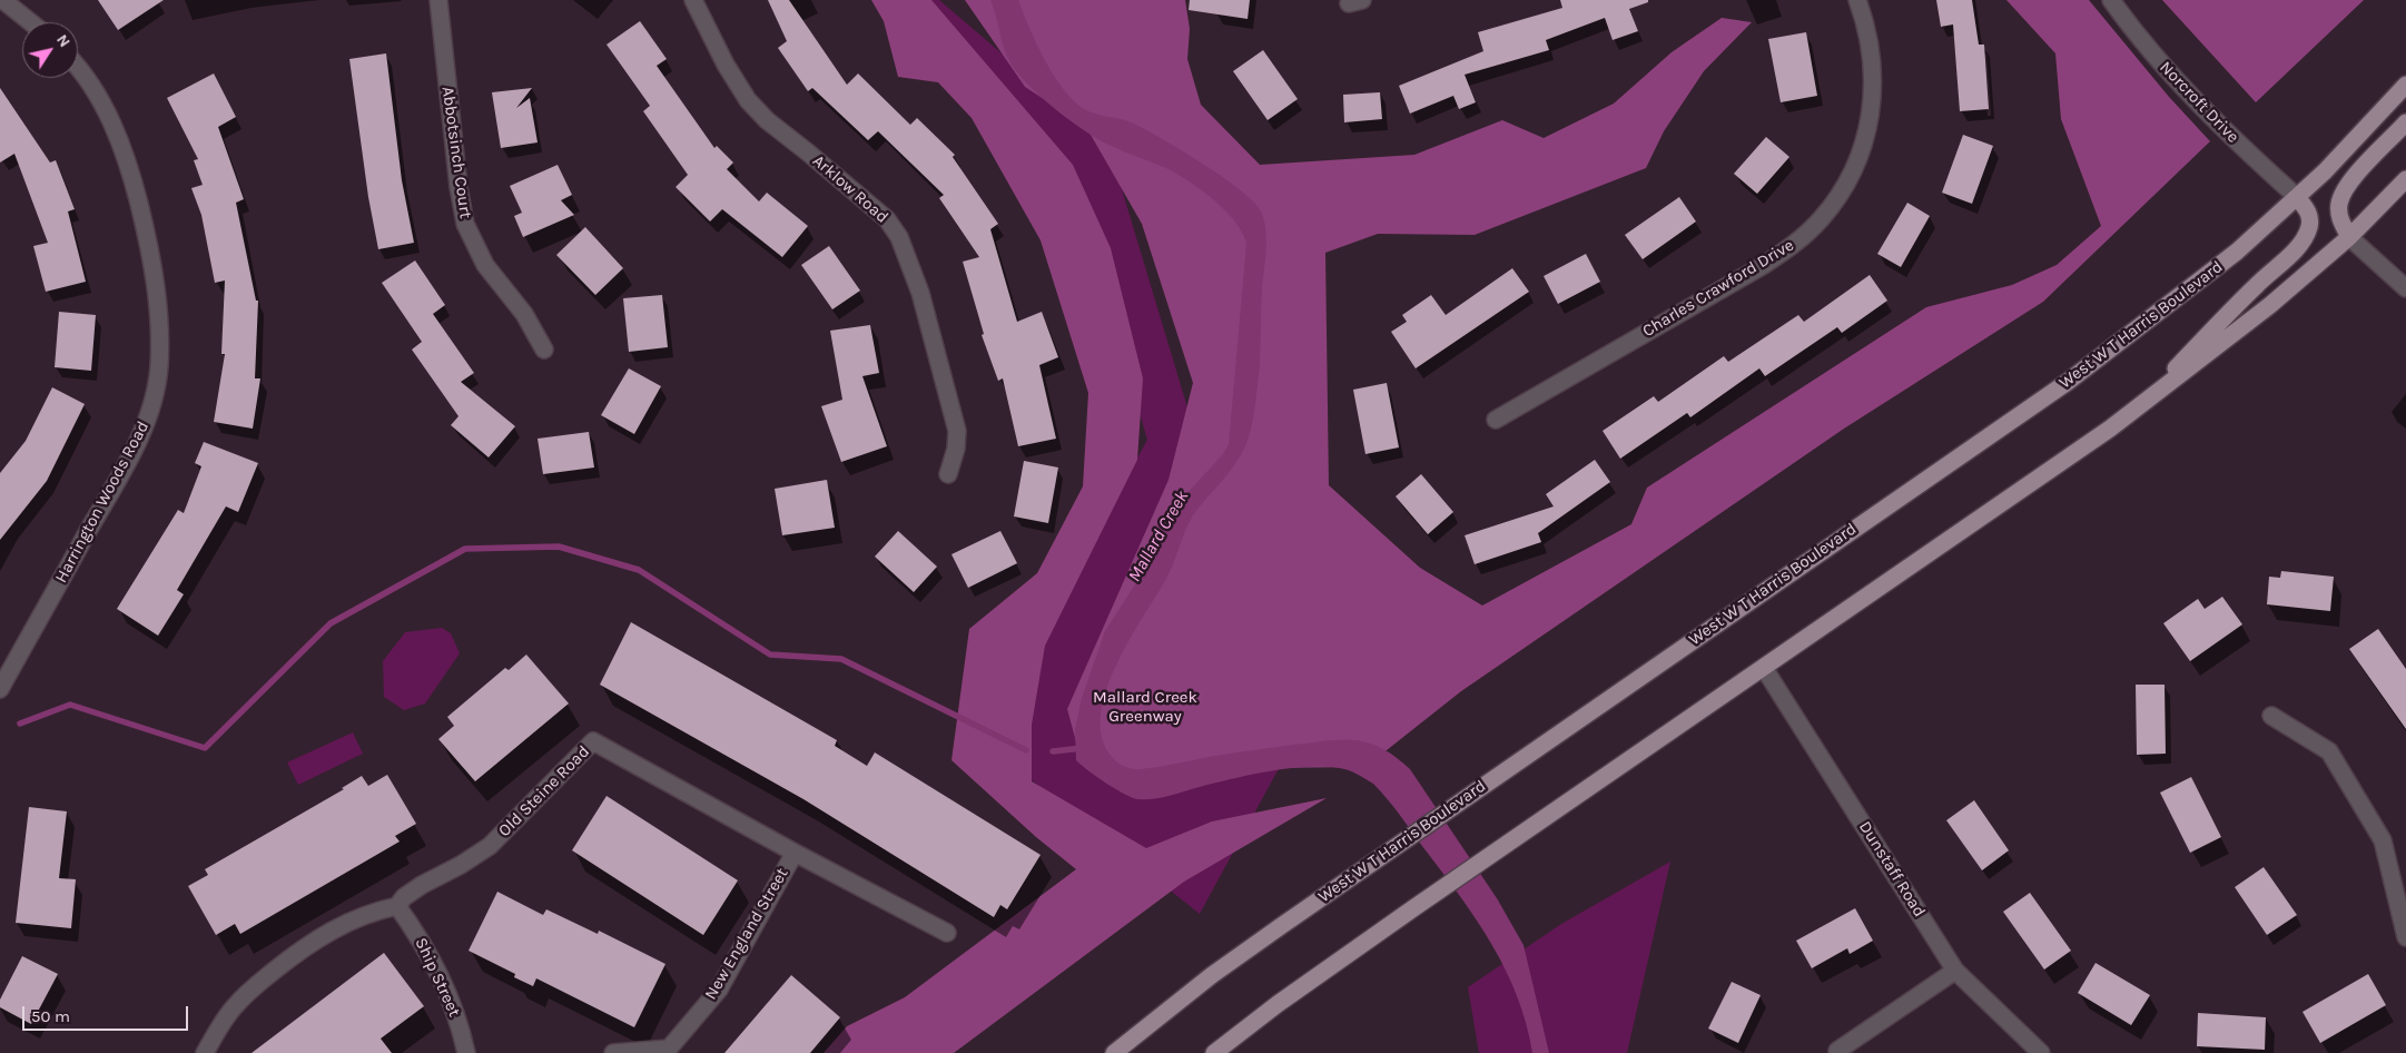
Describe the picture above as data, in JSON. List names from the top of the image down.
{
  "streets": {
    "main road": ["West W T Harris Boulevard"],
    "street": [
      "Norcroft Drive",
      "Abbotsinch Court",
      "Arklow Road",
      "Charles Crawford Drive",
      "Harrington Woods Road",
      "Old Steine Road",
      "Dunstaff Road",
      "New England Street",
      "Ship Street"
    ]
  },
  "crossings": [
    ["Norcroft Drive", "West W T Harris Boulevard"],
    ["Old Steine Road", "New England Street"],
    ["Old Steine Road", "Ship Street"]
  ],
  "water": ["Mallard Creek"],
  "parks": ["Mallard Creek Greenway"],
  "scale_bar": "50 m",
  "north": "top right"
}
